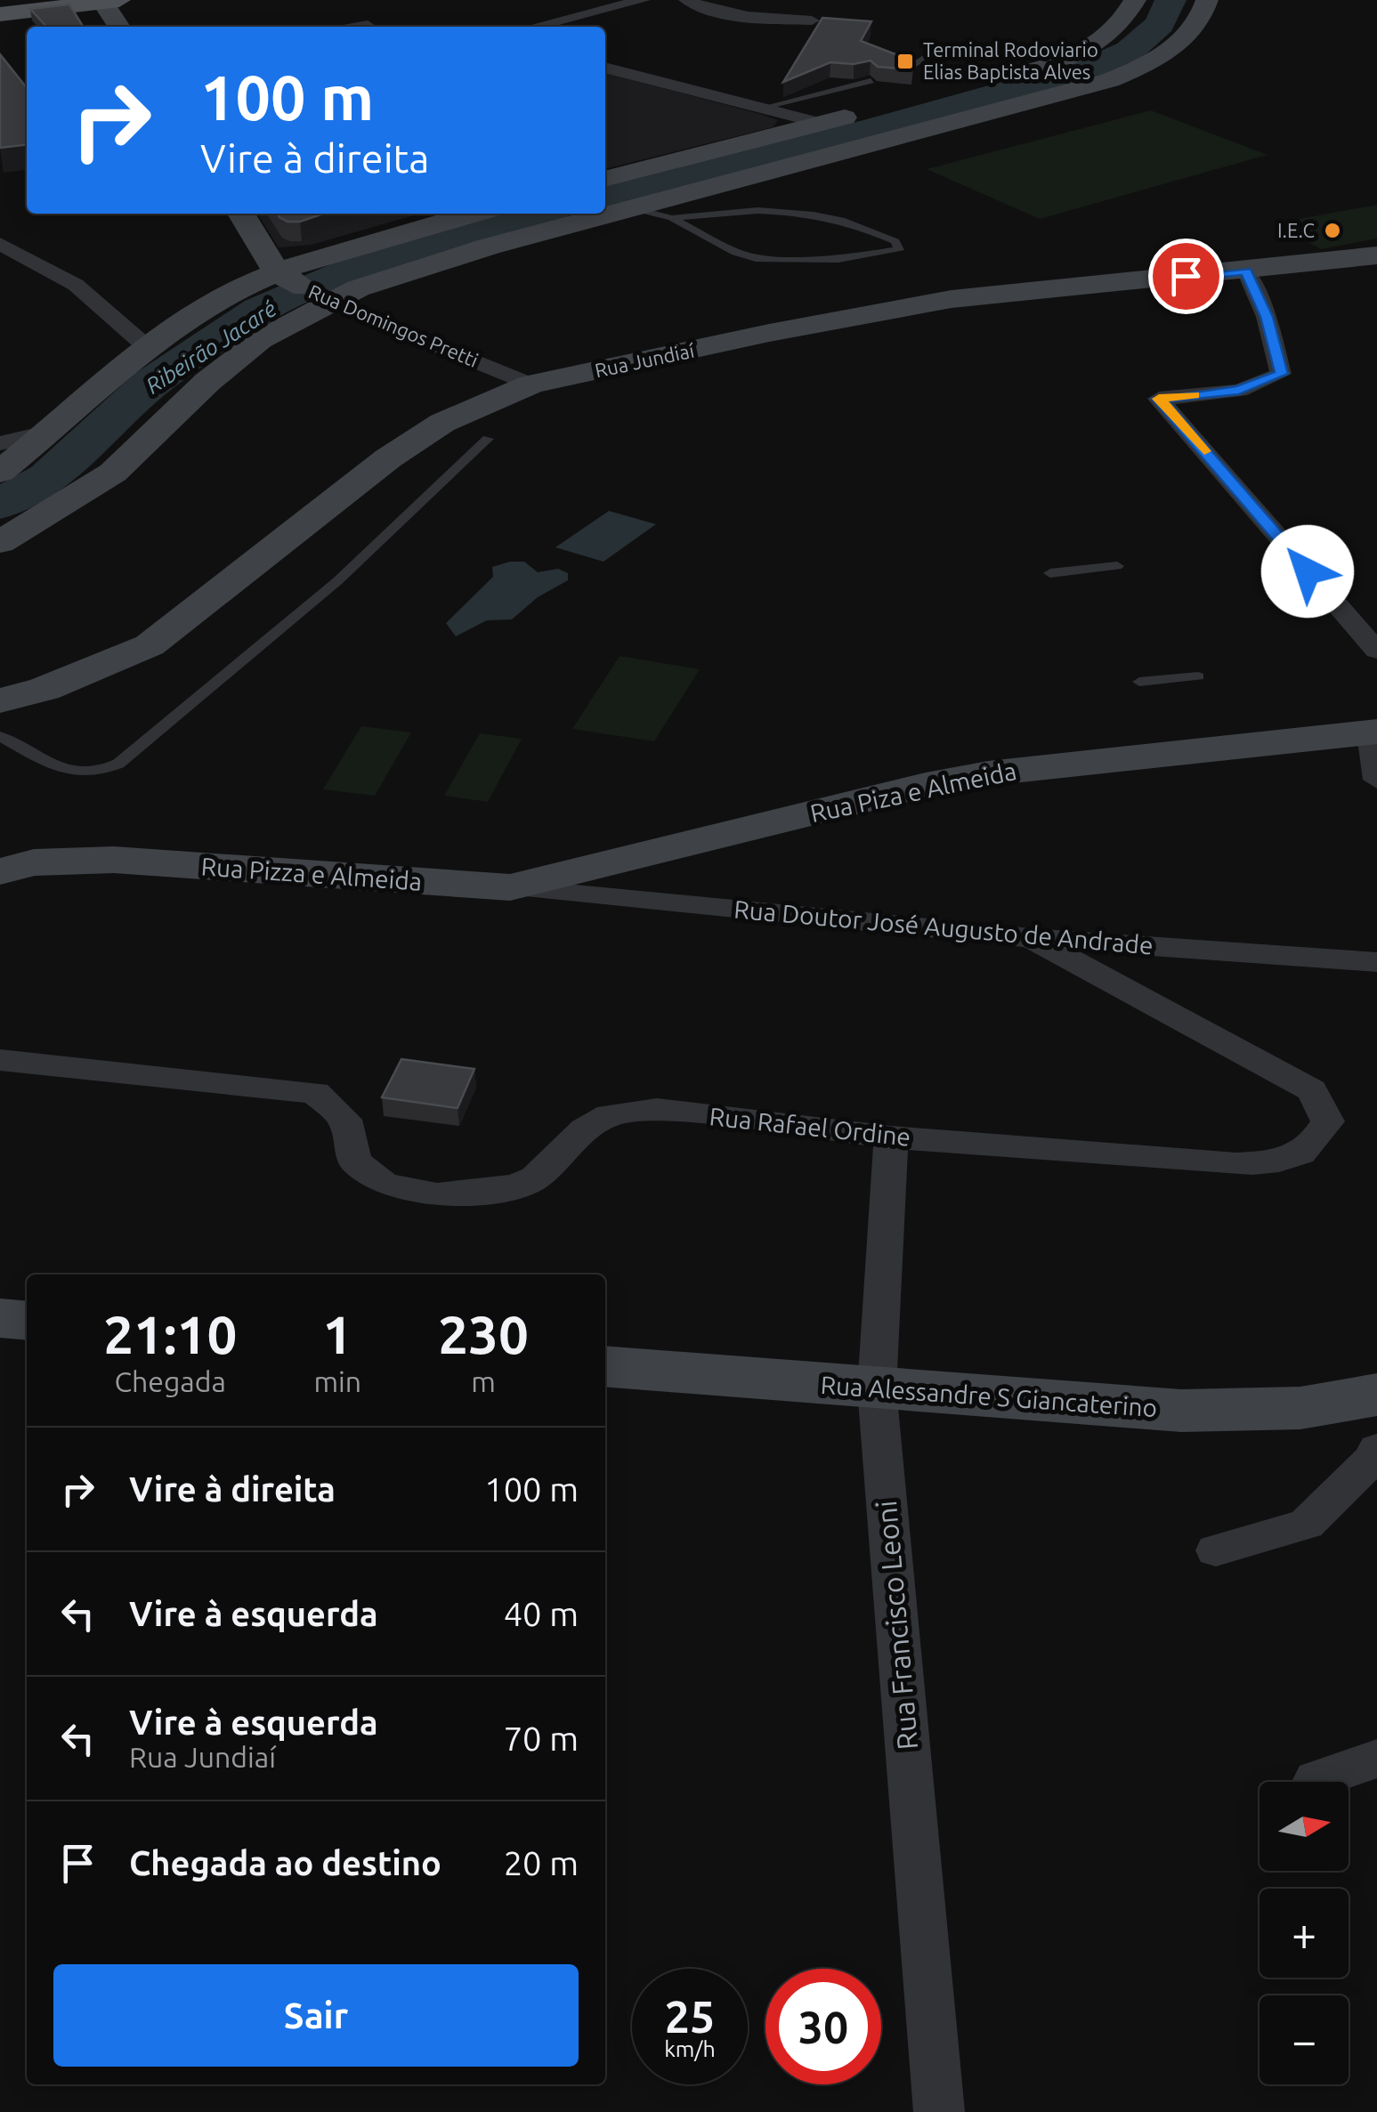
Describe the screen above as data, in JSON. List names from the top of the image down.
{
  "streets": {
    "main road": [
      "Rua Domingos Pretti",
      "Rua Jundiaí",
      "Rua Piza e Almeida",
      "Rua Pizza e Almeida",
      "Rua Alessandre S Giancaterino"
    ],
    "street": ["Rua Doutor José Augusto de Andrade", "Rua Rafael Ordine", "Rua Francisco Leoni"]
  },
  "crossings": [
    ["Rua Domingos Pretti", "Rua Jundiaí"],
    ["Rua Piza e Almeida", "Rua Pizza e Almeida"],
    ["Rua Piza e Almeida", "Rua Doutor José Augusto de Andrade"],
    ["Rua Pizza e Almeida", "Rua Doutor José Augusto de Andrade"],
    ["Rua Doutor José Augusto de Andrade", "Rua Rafael Ordine"],
    ["Rua Rafael Ordine", "Rua Francisco Leoni"],
    ["Rua Alessandre S Giancaterino", "Rua Francisco Leoni"]
  ],
  "water": ["Ribeirão Jacaré"],
  "places": {
    "transit": ["Terminal Rodoviario Elias Baptista Alves"],
    "other": ["I.E.C"]
  },
  "north": "right",
  "page": {
    "turn": ["100 m", "Vire à direita"],
    "eta": [
      "21:10",
      "Chegada",
      "1",
      "min",
      "230",
      "m"
    ],
    "list": [
      {
        "name": "Vire à direita",
        "value": "100 m"
      },
      {
        "name": "Vire à esquerda",
        "value": "40 m"
      },
      {
        "name": "Vire à esquerda",
        "note": "Rua Jundiaí",
        "value": "70 m"
      },
      {
        "name": "Chegada ao destino",
        "value": "20 m"
      }
    ],
    "map_buttons": ["+", "−"],
    "buttons": "Sair",
    "speed": "25 km/h",
    "limit": "30"
  }
}
